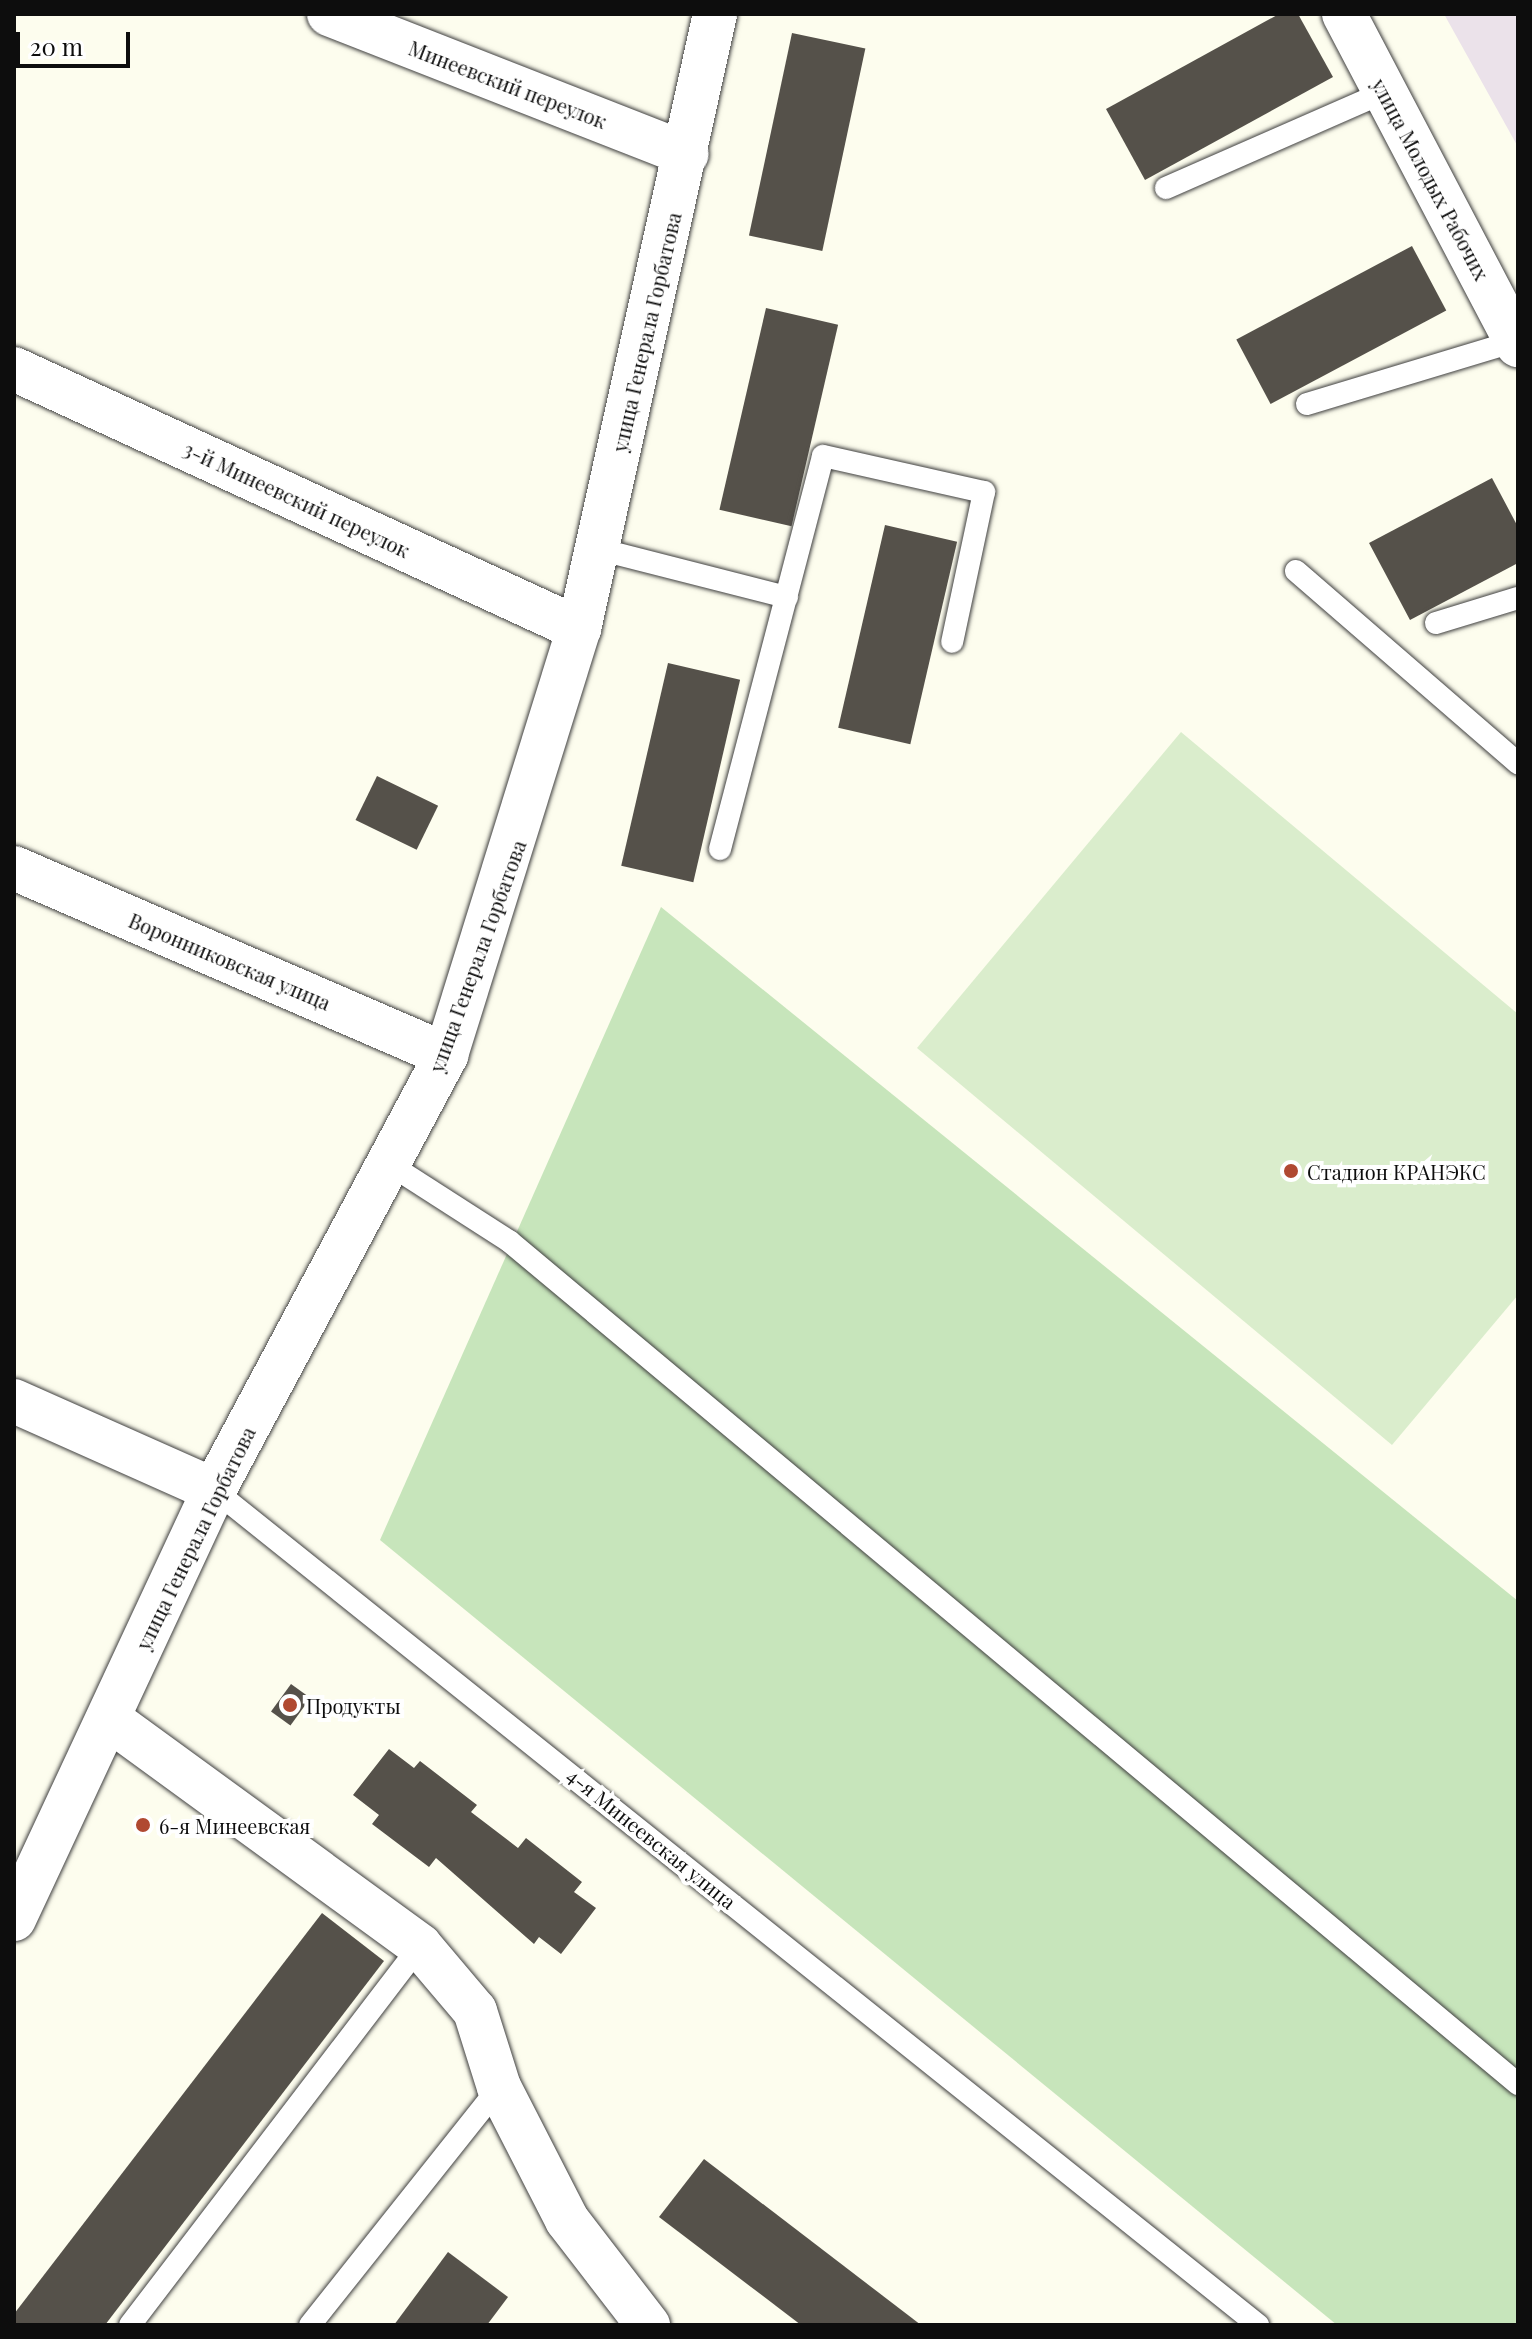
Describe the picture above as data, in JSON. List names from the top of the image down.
{
  "streets": {
    "street": [
      "Минеевский переулок",
      "улица Молодых Рабочих",
      "улица Генерала Горбатова",
      "3-й Минеевский переулок",
      "Воронниковская улица",
      "4-я Минеевская улица"
    ]
  },
  "crossings": [
    ["Минеевский переулок", "улица Генерала Горбатова"],
    ["улица Генерала Горбатова", "3-й Минеевский переулок"],
    ["улица Генерала Горбатова", "Воронниковская улица"],
    ["улица Генерала Горбатова", "4-я Минеевская улица"]
  ],
  "places": ["Стадион КРАНЭКС", "Продукты", "6-я Минеевская"],
  "scale_bar": "20 m"
}
